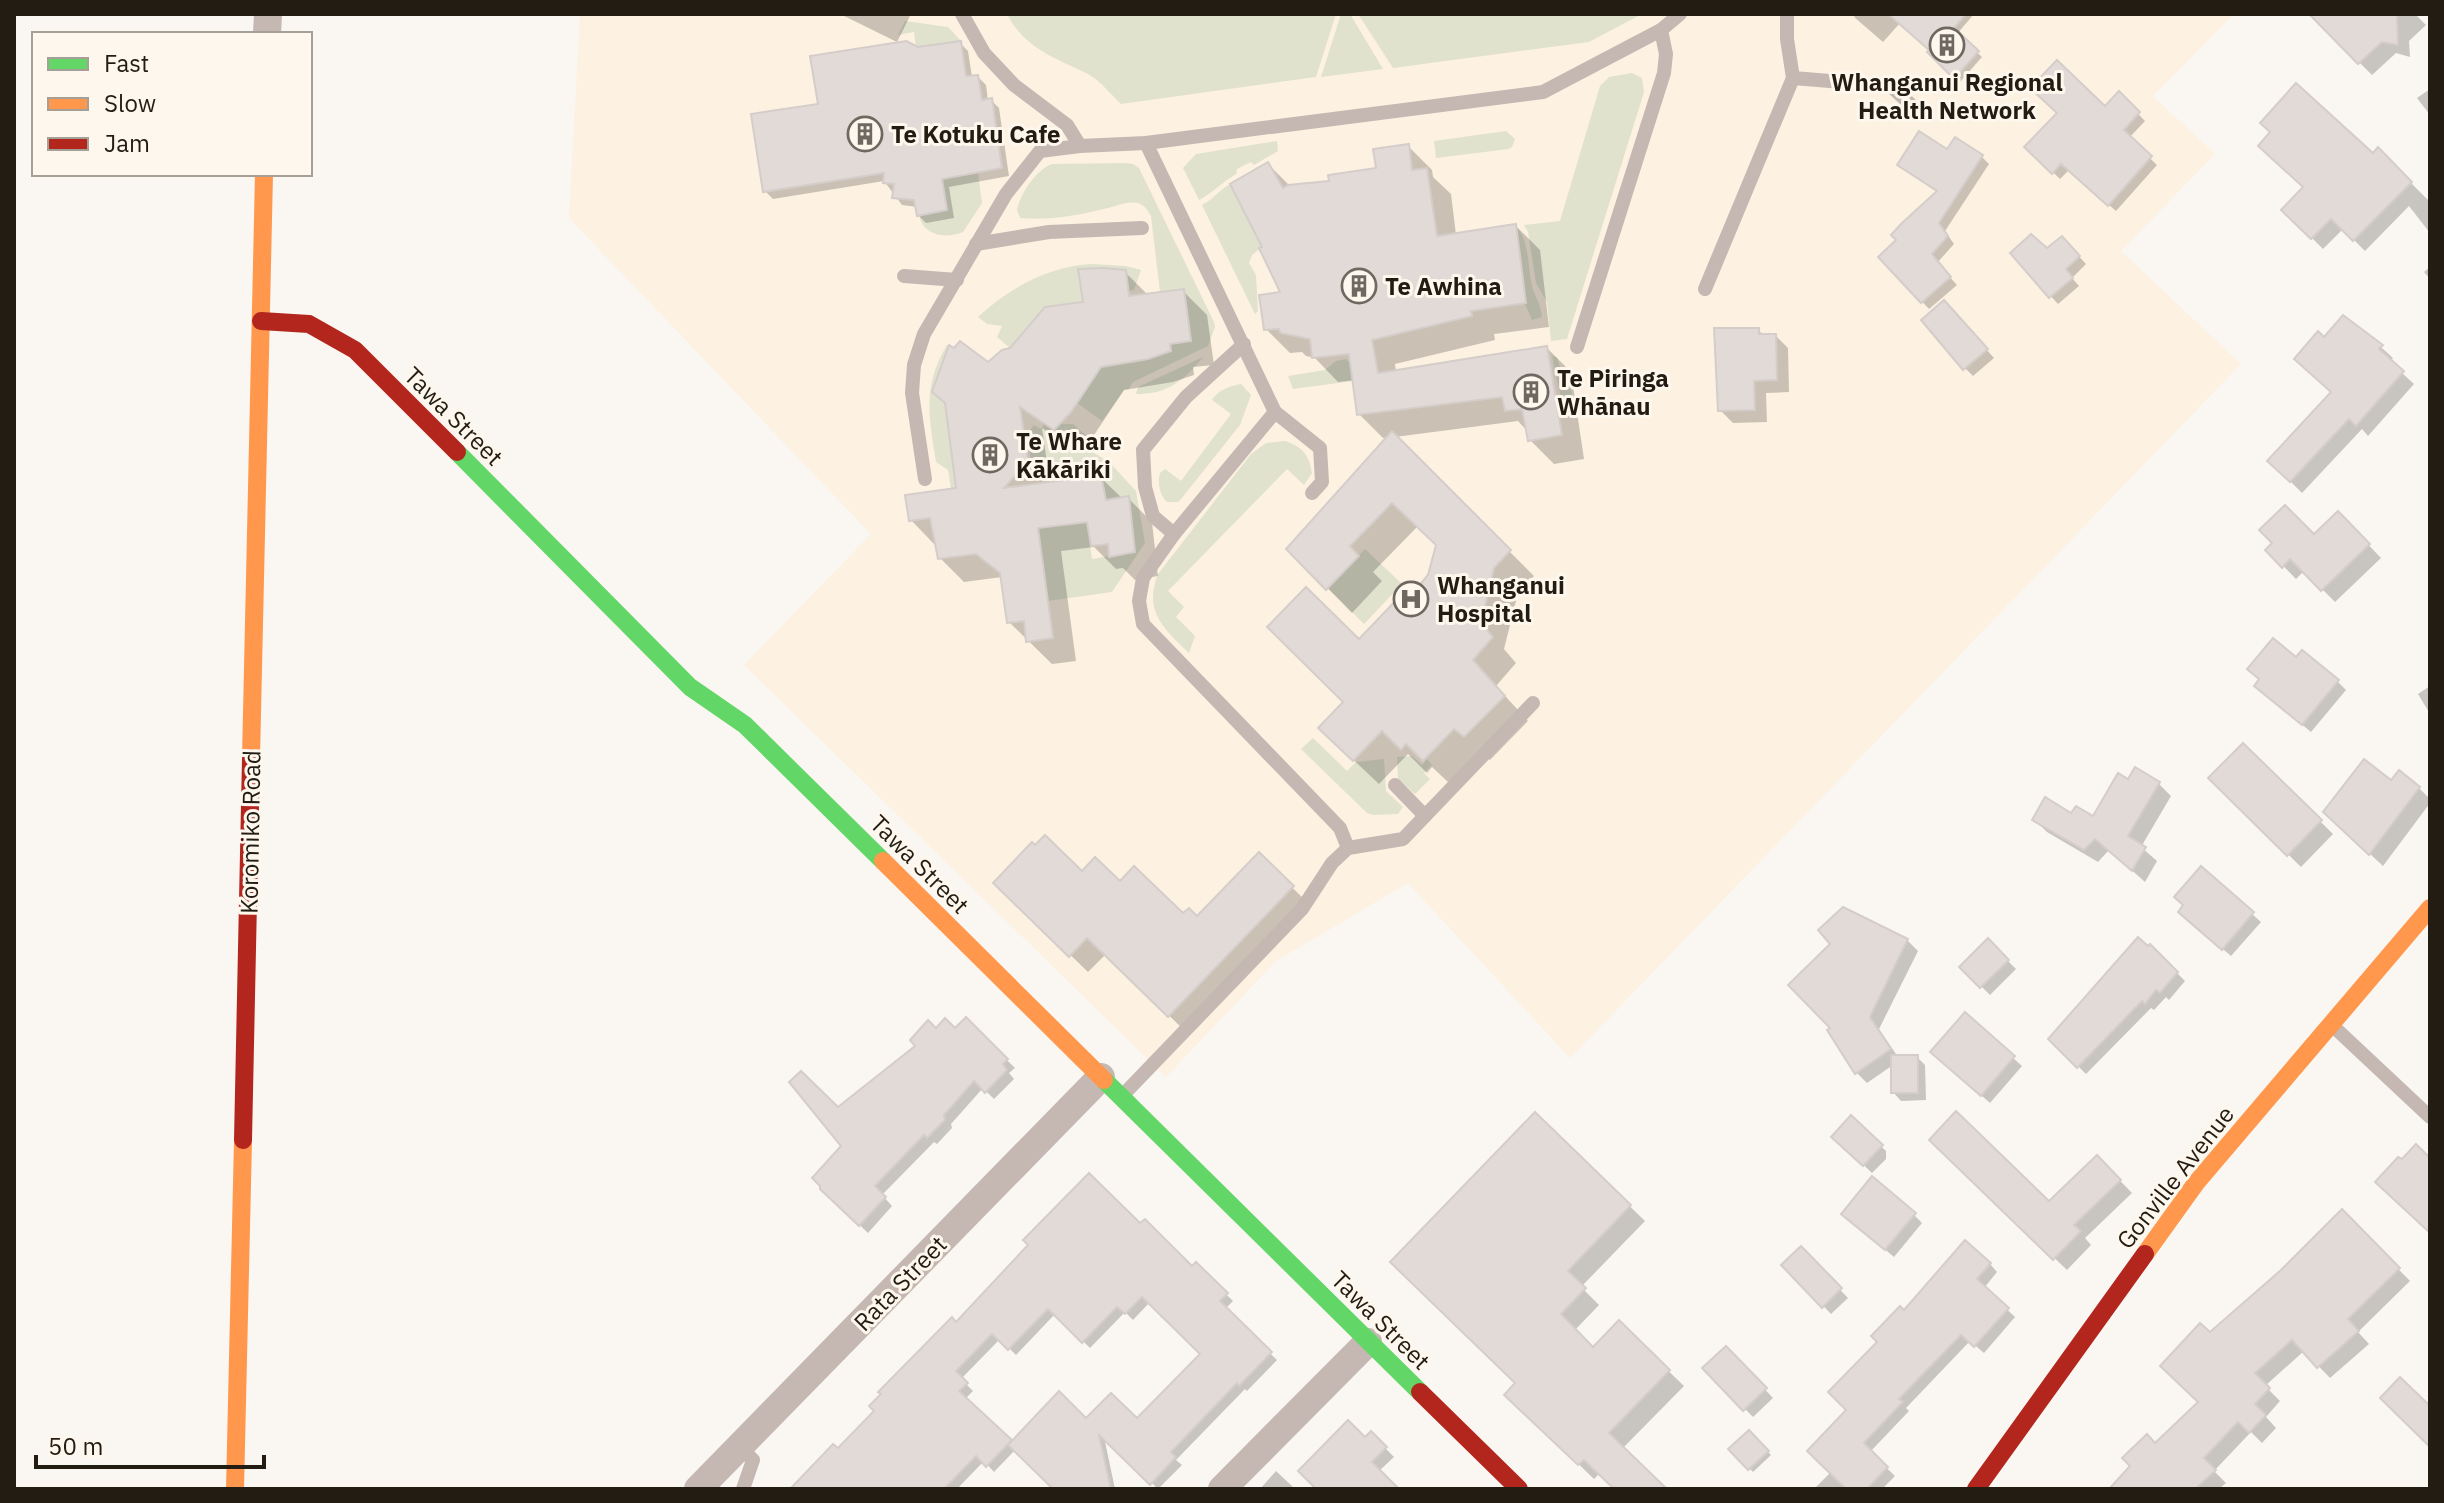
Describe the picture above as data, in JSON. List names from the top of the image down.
{
  "streets": {
    "street": [
      "Tawa Street",
      "Koromiko Road",
      "Gonville Avenue",
      "Rata Street"
    ]
  },
  "crossings": [
    ["Tawa Street", "Koromiko Road"],
    ["Tawa Street", "Rata Street"]
  ],
  "places": {
    "building": [
      "Whanganui Regional Health Network",
      "Te Kotuku Cafe",
      "Te Awhina",
      "Te Piringa Whānau",
      "Te Whare Kākāriki"
    ],
    "hospital": ["Whanganui Hospital"]
  },
  "legend": ["Fast", "Slow", "Jam"],
  "scale_bar": "50 m"
}
